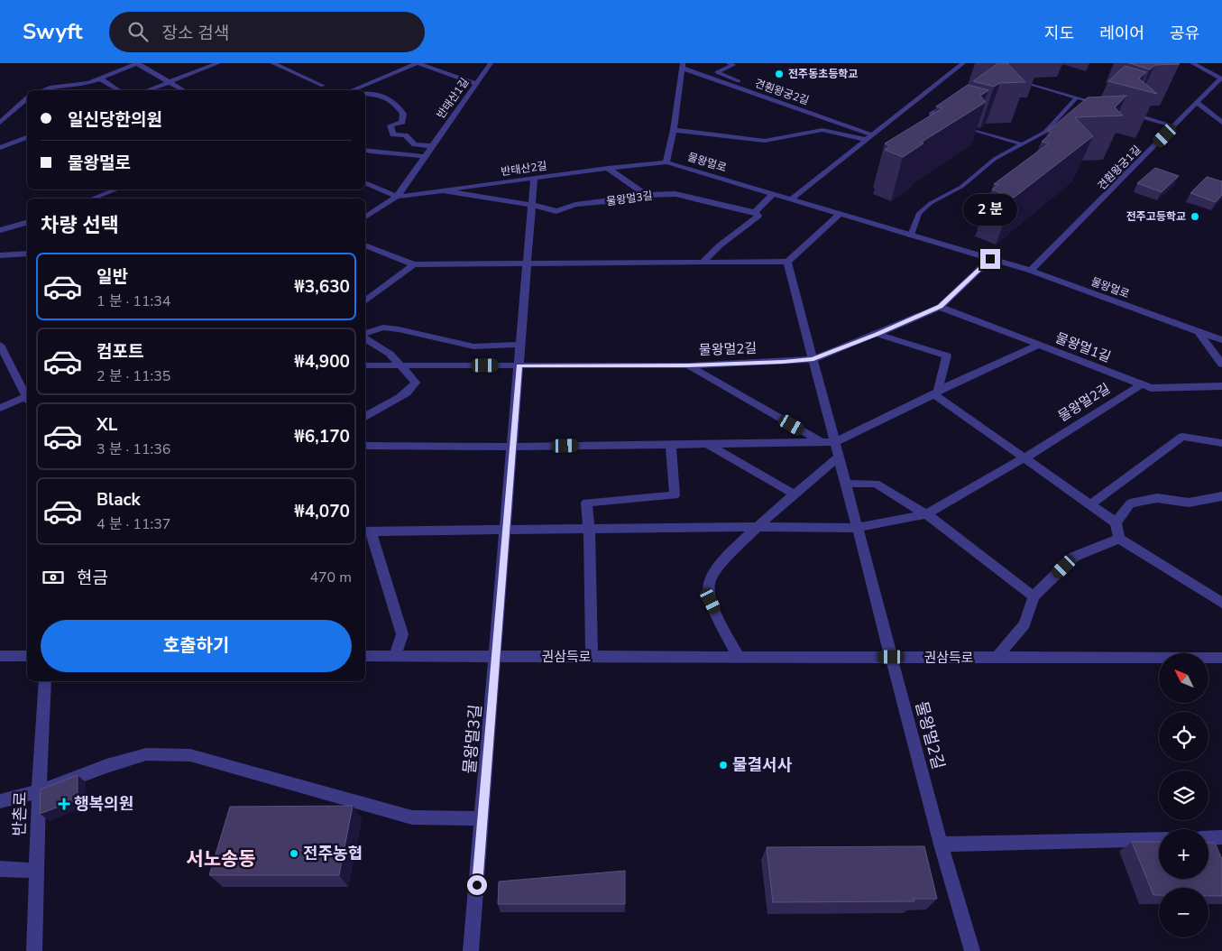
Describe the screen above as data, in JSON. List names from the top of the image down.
{
  "streets": {
    "street": [
      "견훤왕궁2길",
      "반태산1길",
      "물왕멀로",
      "견훤왕궁1길",
      "반태산2길",
      "물왕멀3길",
      "물왕멀1길",
      "물왕멀2길",
      "권삼득로",
      "반촌로"
    ]
  },
  "crossings": [
    ["견훤왕궁2길", "물왕멀로"],
    ["반태산1길", "반태산2길"],
    ["물왕멀로", "견훤왕궁1길"],
    ["물왕멀로", "반태산2길"],
    ["반태산2길", "물왕멀3길"],
    ["물왕멀3길", "권삼득로"],
    ["물왕멀1길", "물왕멀2길"],
    ["물왕멀2길", "권삼득로"]
  ],
  "districts": ["서노송동"],
  "places": {
    "other": [
      "전주동초등학교",
      "전주고등학교",
      "물결서사",
      "전주농협"
    ],
    "health": ["행복의원"]
  },
  "north": "top left",
  "page": {
    "header": "Swyft",
    "search": "장소 검색",
    "nav": ["지도", "레이어", "공유"],
    "banner": ["일신당한의원", "물왕멀로"],
    "bubble": "2 분",
    "heading": "차량 선택",
    "list": [
      {
        "name": "일반",
        "note": "1 분 · 11:34",
        "value": "₩3,630"
      },
      {
        "name": "컴포트",
        "note": "2 분 · 11:35",
        "value": "₩4,900"
      },
      {
        "name": "XL",
        "note": "3 분 · 11:36",
        "value": "₩6,170"
      },
      {
        "name": "Black",
        "note": "4 분 · 11:37",
        "value": "₩4,070"
      }
    ],
    "pay": ["현금", "470 m"],
    "buttons": "호출하기",
    "map_buttons": ["+", "−"]
  }
}
